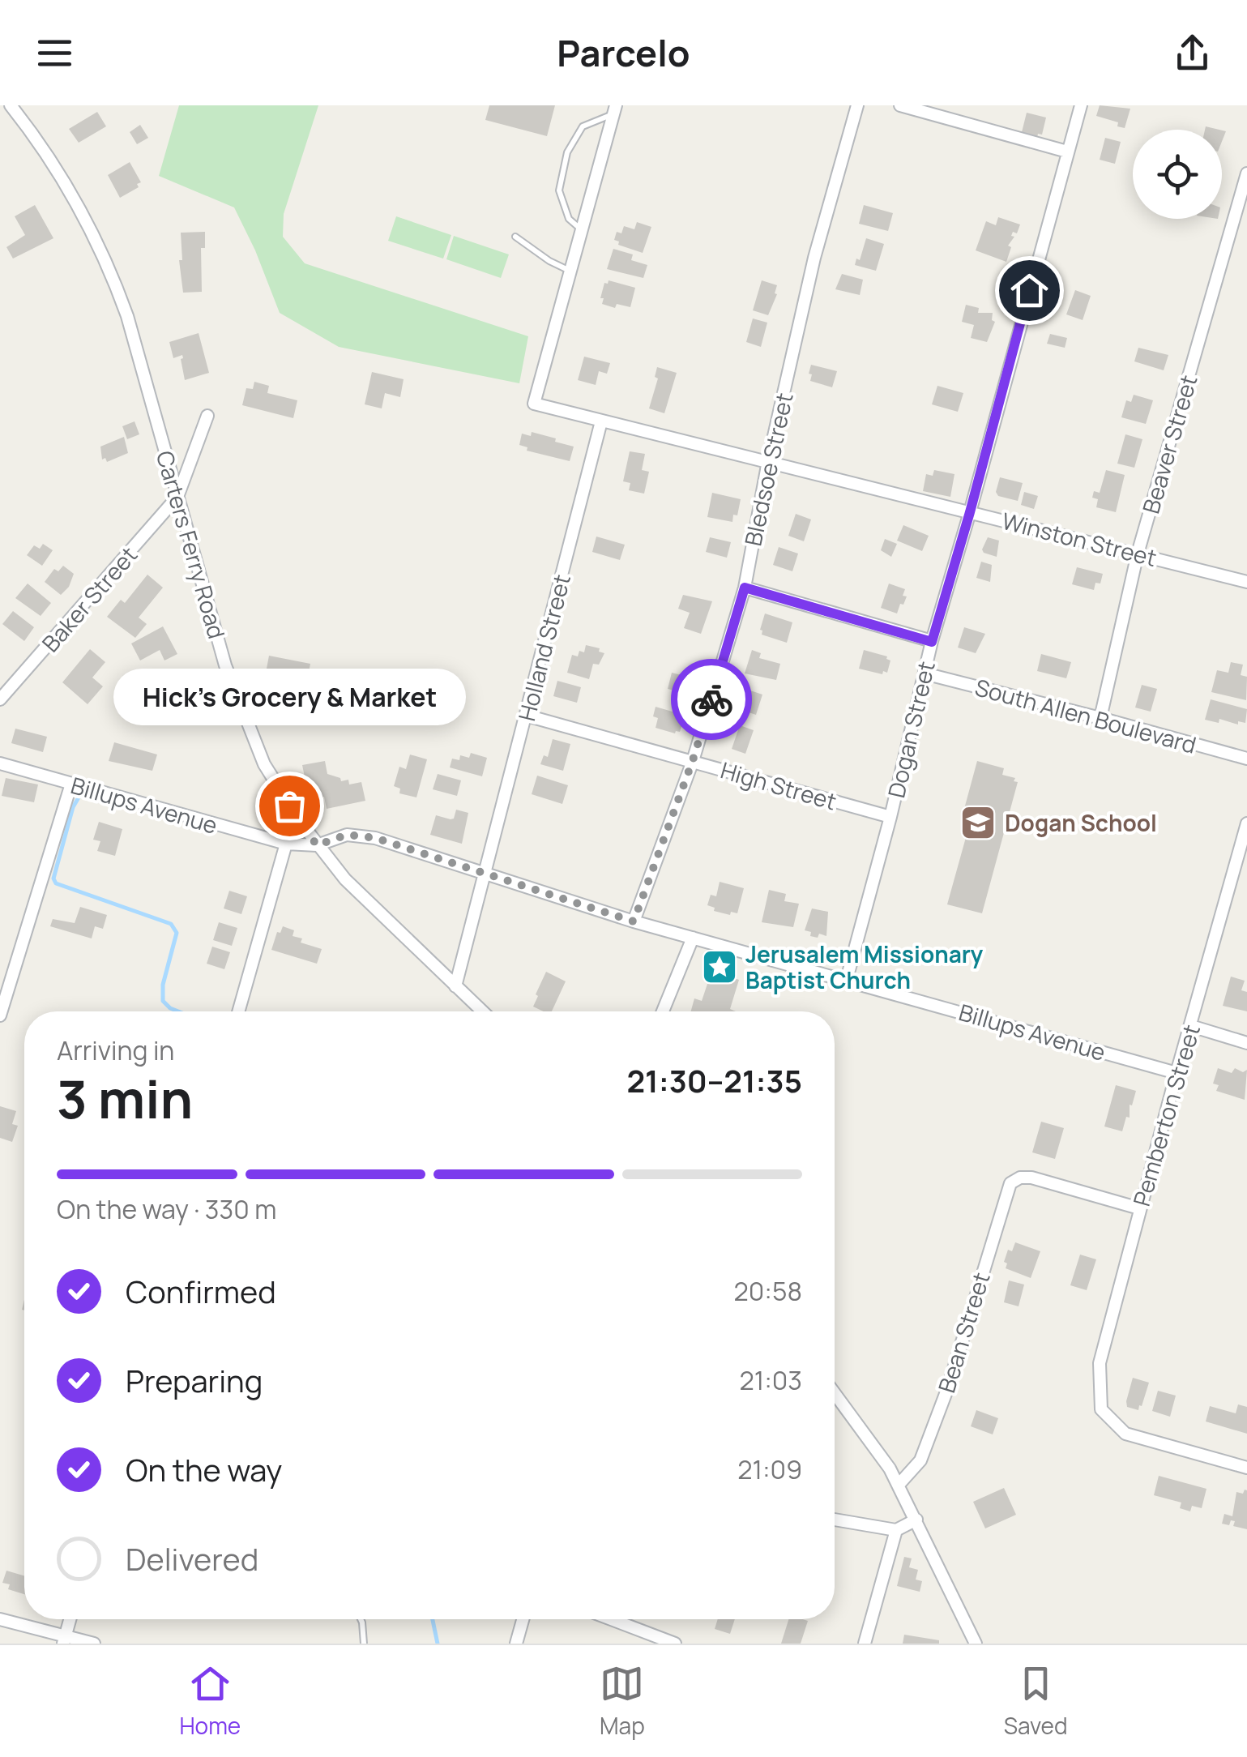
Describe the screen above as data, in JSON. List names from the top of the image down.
{
  "streets": {
    "street": [
      "Beaver Street",
      "Bledsoe Street",
      "Winston Street",
      "Carters Ferry Road",
      "Baker Street",
      "Holland Street",
      "South Allen Boulevard",
      "Dogan Street",
      "High Street",
      "Billups Avenue",
      "Pemberton Street",
      "Bean Street"
    ]
  },
  "crossings": [
    ["Beaver Street", "Winston Street"],
    ["Beaver Street", "South Allen Boulevard"],
    ["Bledsoe Street", "Winston Street"],
    ["Bledsoe Street", "High Street"],
    ["Bledsoe Street", "Billups Avenue"],
    ["Winston Street", "Holland Street"],
    ["Winston Street", "Dogan Street"],
    ["Carters Ferry Road", "Baker Street"],
    ["Carters Ferry Road", "Holland Street"],
    ["Carters Ferry Road", "Billups Avenue"],
    ["Holland Street", "High Street"],
    ["Holland Street", "Billups Avenue"],
    ["South Allen Boulevard", "Dogan Street"],
    ["Dogan Street", "High Street"],
    ["Dogan Street", "Billups Avenue"],
    ["Billups Avenue", "Pemberton Street"],
    ["Pemberton Street", "Bean Street"]
  ],
  "places": {
    "other": ["Hick's Grocery & Market"],
    "school or university": ["Dogan School"],
    "place": ["Jerusalem Missionary Baptist Church"]
  },
  "page": {
    "header": "Parcelo",
    "bubble": "Hick's Grocery & Market",
    "heading": ["3 min", "Arriving in", "21:30–21:35"],
    "bar": "On the way · 330 m",
    "list": [
      ["Confirmed", "20:58"],
      ["Preparing", "21:03"],
      ["On the way", "21:09"],
      "Delivered"
    ],
    "tabs": ["Home", "Map", "Saved"]
  }
}
